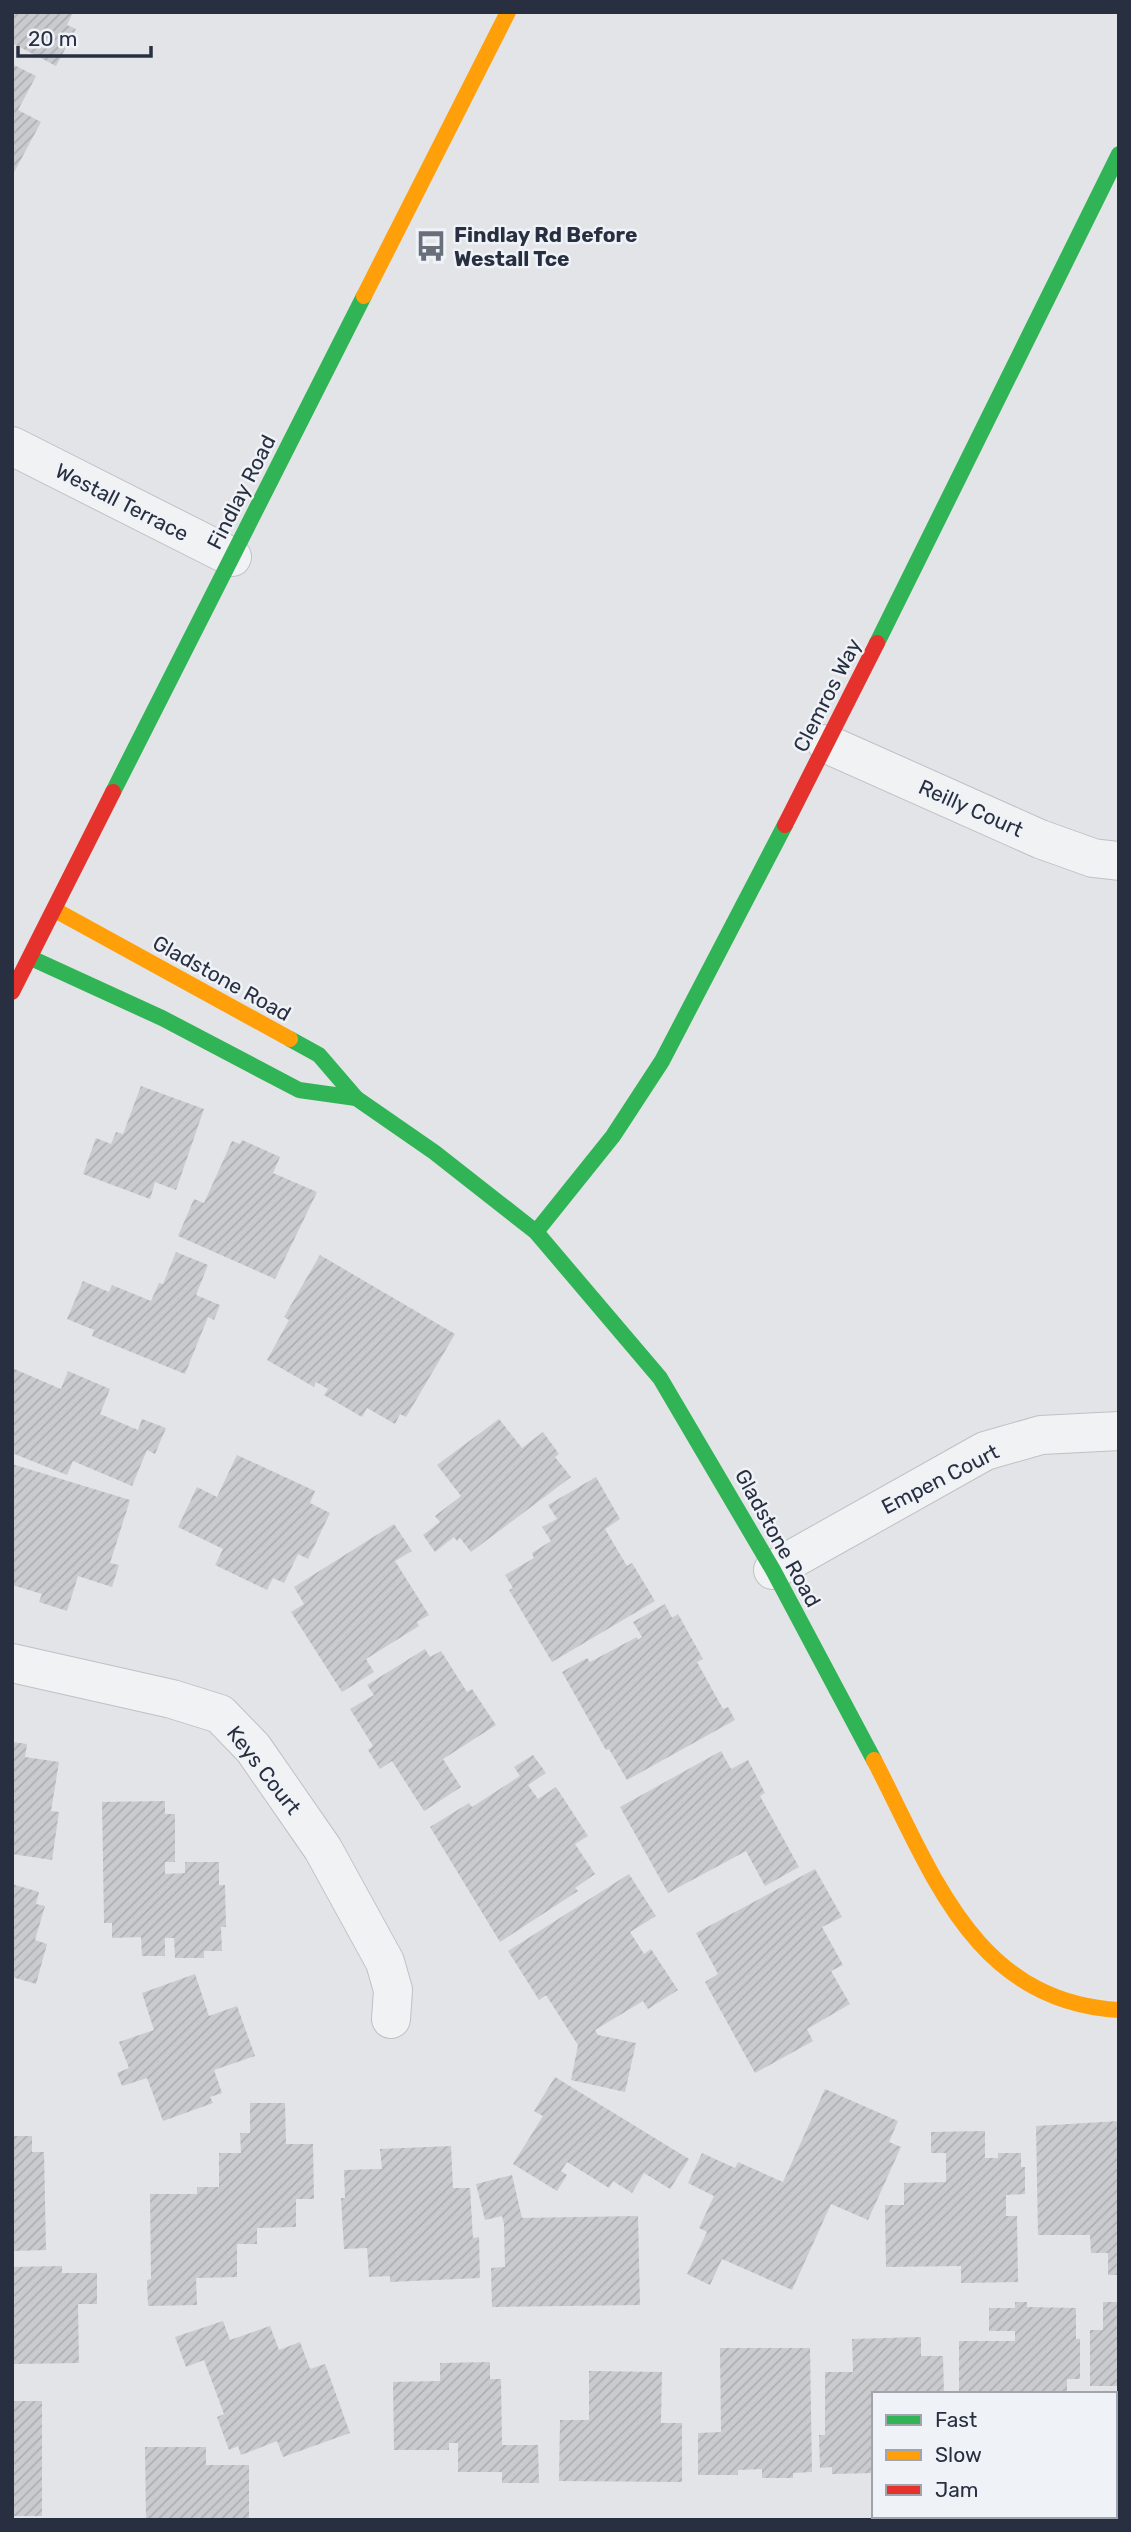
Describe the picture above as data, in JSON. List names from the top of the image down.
{
  "streets": {
    "street": [
      "Findlay Road",
      "Westall Terrace",
      "Clemros Way",
      "Reilly Court",
      "Gladstone Road",
      "Empen Court",
      "Keys Court"
    ]
  },
  "crossings": [
    ["Findlay Road", "Westall Terrace"],
    ["Findlay Road", "Gladstone Road"],
    ["Clemros Way", "Reilly Court"],
    ["Clemros Way", "Gladstone Road"],
    ["Gladstone Road", "Empen Court"]
  ],
  "places": {
    "bus stop": ["Findlay Rd Before Westall Tce"]
  },
  "legend": ["Fast", "Slow", "Jam"],
  "scale_bar": "20 m"
}
